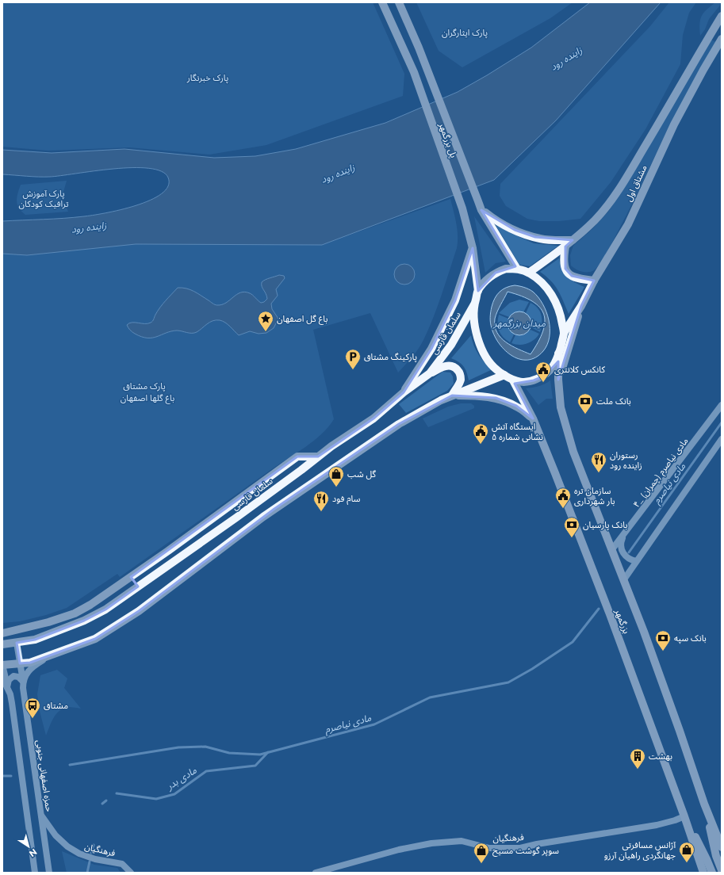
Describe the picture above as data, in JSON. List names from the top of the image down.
{
  "streets": {
    "main road": [
      "پل بزرگمهر",
      "مشتاق اول",
      "سلمان فارسی",
      "بزرگمهر"
    ],
    "street": ["۴_ مادی نیاصرم (چمران)", "حمزه اصفهانی جنوبی", "فرهنگیان"]
  },
  "crossings": [
    ["پل بزرگمهر", "مشتاق اول"],
    ["پل بزرگمهر", "سلمان فارسی"],
    ["پل بزرگمهر", "بزرگمهر"],
    ["مشتاق اول", "سلمان فارسی"],
    ["مشتاق اول", "بزرگمهر"],
    ["سلمان فارسی", "بزرگمهر"],
    ["سلمان فارسی", "حمزه اصفهانی جنوبی"],
    ["۴_ مادی نیاصرم (چمران)", "بزرگمهر"],
    ["بزرگمهر", "فرهنگیان"],
    ["حمزه اصفهانی جنوبی", "فرهنگیان"]
  ],
  "water": [
    "زاینده رود",
    "میدان بزرگمهر",
    "مادی نیاصرم",
    "مادی بدر"
  ],
  "parks": [
    "پارک ایثارگران",
    "پارک خبرنگار",
    "پارک آموزش ترافیک کودکان",
    "پارک مشتاق",
    "باغ گلها اصفهان"
  ],
  "places": {
    "place": ["باغ گل اصفهان"],
    "parking": ["پارکینگ مشتاق"],
    "public building": ["کانکس کلانتری", "ایستگاه آتش نشانی شماره ۵", "سازمان تره بار شهرداری"],
    "bank": ["بانک ملت", "بانک پارسیان", "بانک سپه"],
    "restaurant": ["رستوران زاینده رود", "سام فود"],
    "shop": ["گل شب", "آژانس مسافرتی جهانگردی راهیان آرزو", "سوپر گوشت مسیح"],
    "bus stop": ["مشتاق"],
    "building": ["بهشت"]
  },
  "north": "bottom right"
}
